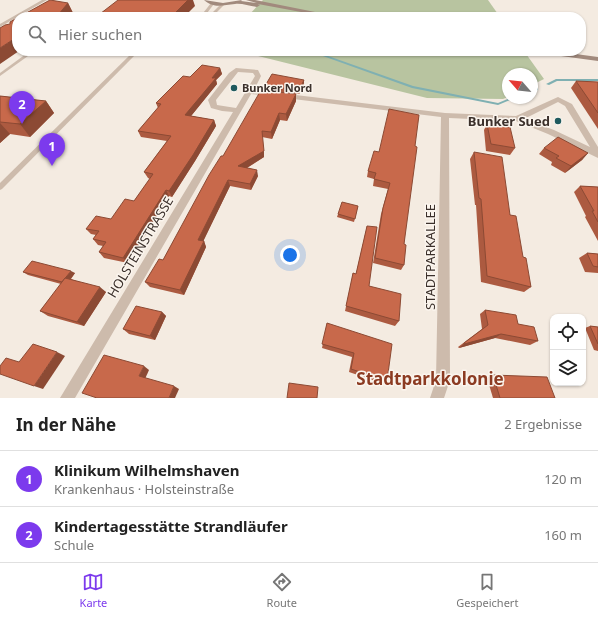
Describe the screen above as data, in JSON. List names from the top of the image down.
{
  "streets": {
    "street": ["HOLSTEINSTRASSE", "STADTPARKALLEE"]
  },
  "districts": ["Stadtparkkolonie"],
  "places": ["Bunker Nord", "Bunker Sued"],
  "north": "top left",
  "page": {
    "search": "Hier suchen",
    "pins": ["2", "1"],
    "heading": ["In der Nähe", "2 Ergebnisse"],
    "list": [
      {
        "mark": "1",
        "name": "Klinikum Wilhelmshaven",
        "note": "Krankenhaus · Holsteinstraße",
        "value": "120 m"
      },
      {
        "mark": "2",
        "name": "Kindertagesstätte Strandläufer",
        "note": "Schule",
        "value": "160 m"
      }
    ],
    "nav": ["Karte", "Route", "Gespeichert"]
  }
}
